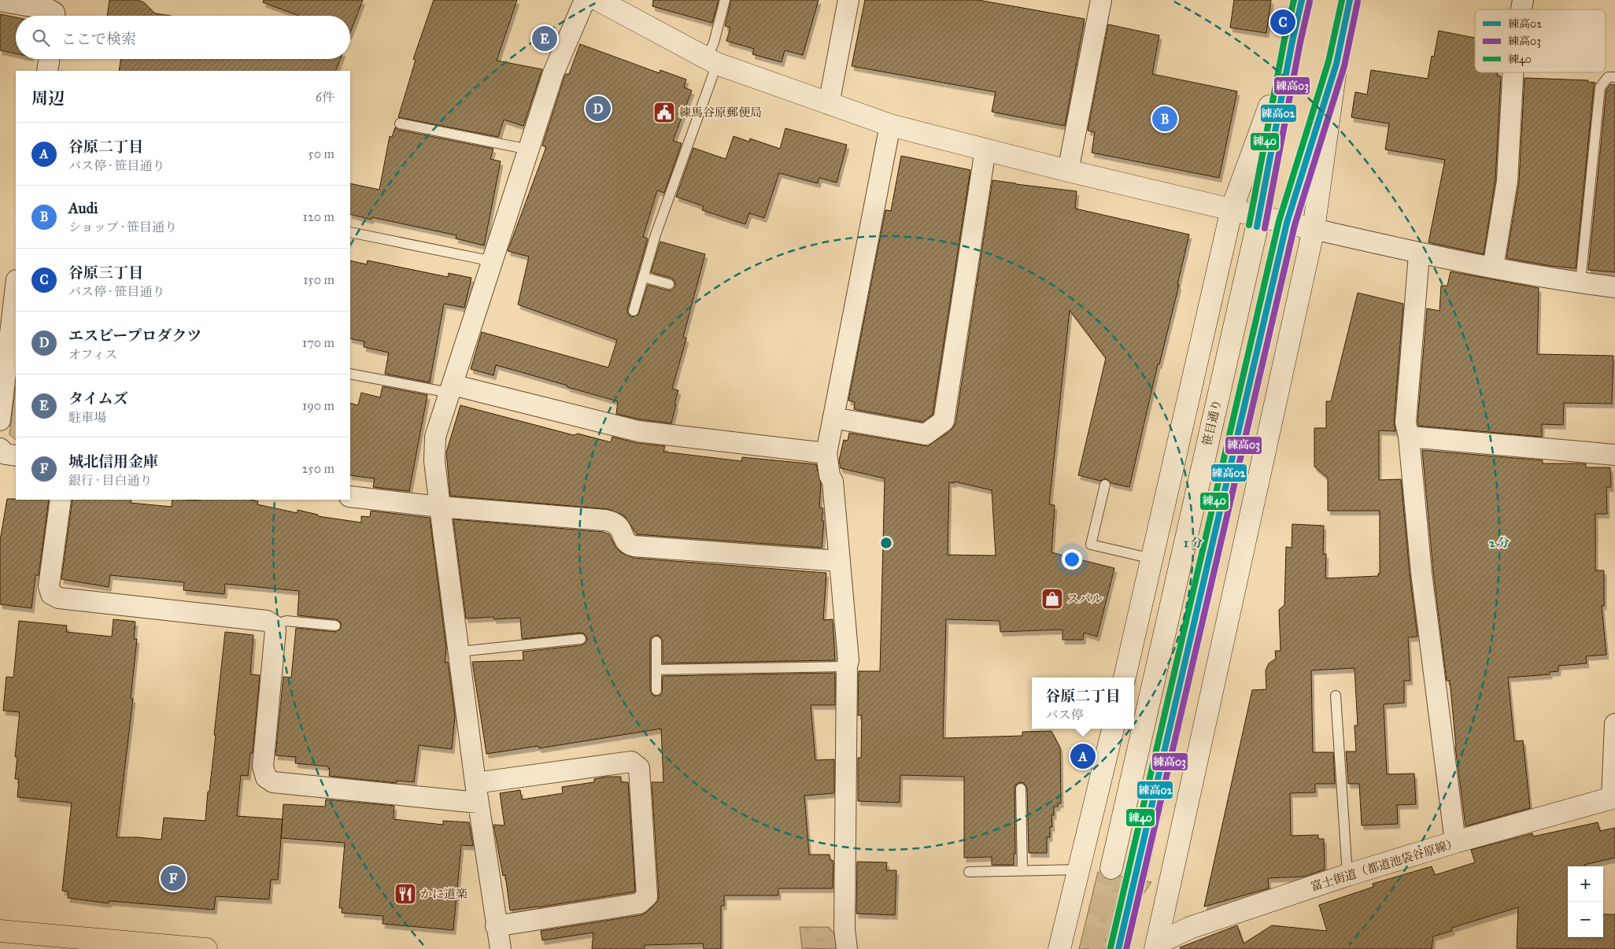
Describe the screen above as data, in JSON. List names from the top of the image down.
{
  "streets": {
    "main road": ["笹目通り", "富士街道（都道池袋谷原線）"]
  },
  "places": {
    "public building": ["練馬谷原郵便局"],
    "shop": ["スバル"],
    "restaurant": ["かに道楽"]
  },
  "lines": ["transit line 練高02", "transit line 練40", "transit line 練高03"],
  "legend": ["練高02", "練高03", "練40"],
  "page": {
    "pins": [
      "C",
      "E",
      "D",
      "B",
      "A",
      "F"
    ],
    "search": "ここで検索",
    "heading": ["周辺", "6件"],
    "list": [
      {
        "mark": "A",
        "name": "谷原二丁目",
        "note": "バス停 · 笹目通り",
        "value": "50 m"
      },
      {
        "mark": "B",
        "name": "Audi",
        "note": "ショップ · 笹目通り",
        "value": "120 m"
      },
      {
        "mark": "C",
        "name": "谷原三丁目",
        "note": "バス停 · 笹目通り",
        "value": "150 m"
      },
      {
        "mark": "D",
        "name": "エスビープロダクツ",
        "note": "オフィス",
        "value": "170 m"
      },
      {
        "mark": "E",
        "name": "タイムズ",
        "note": "駐車場",
        "value": "190 m"
      },
      {
        "mark": "F",
        "name": "城北信用金庫",
        "note": "銀行 · 目白通り",
        "value": "250 m"
      }
    ],
    "popup": ["谷原二丁目", "バス停"],
    "map_buttons": ["+", "−"]
  },
  "rings": ["1 分", "2 分"]
}
